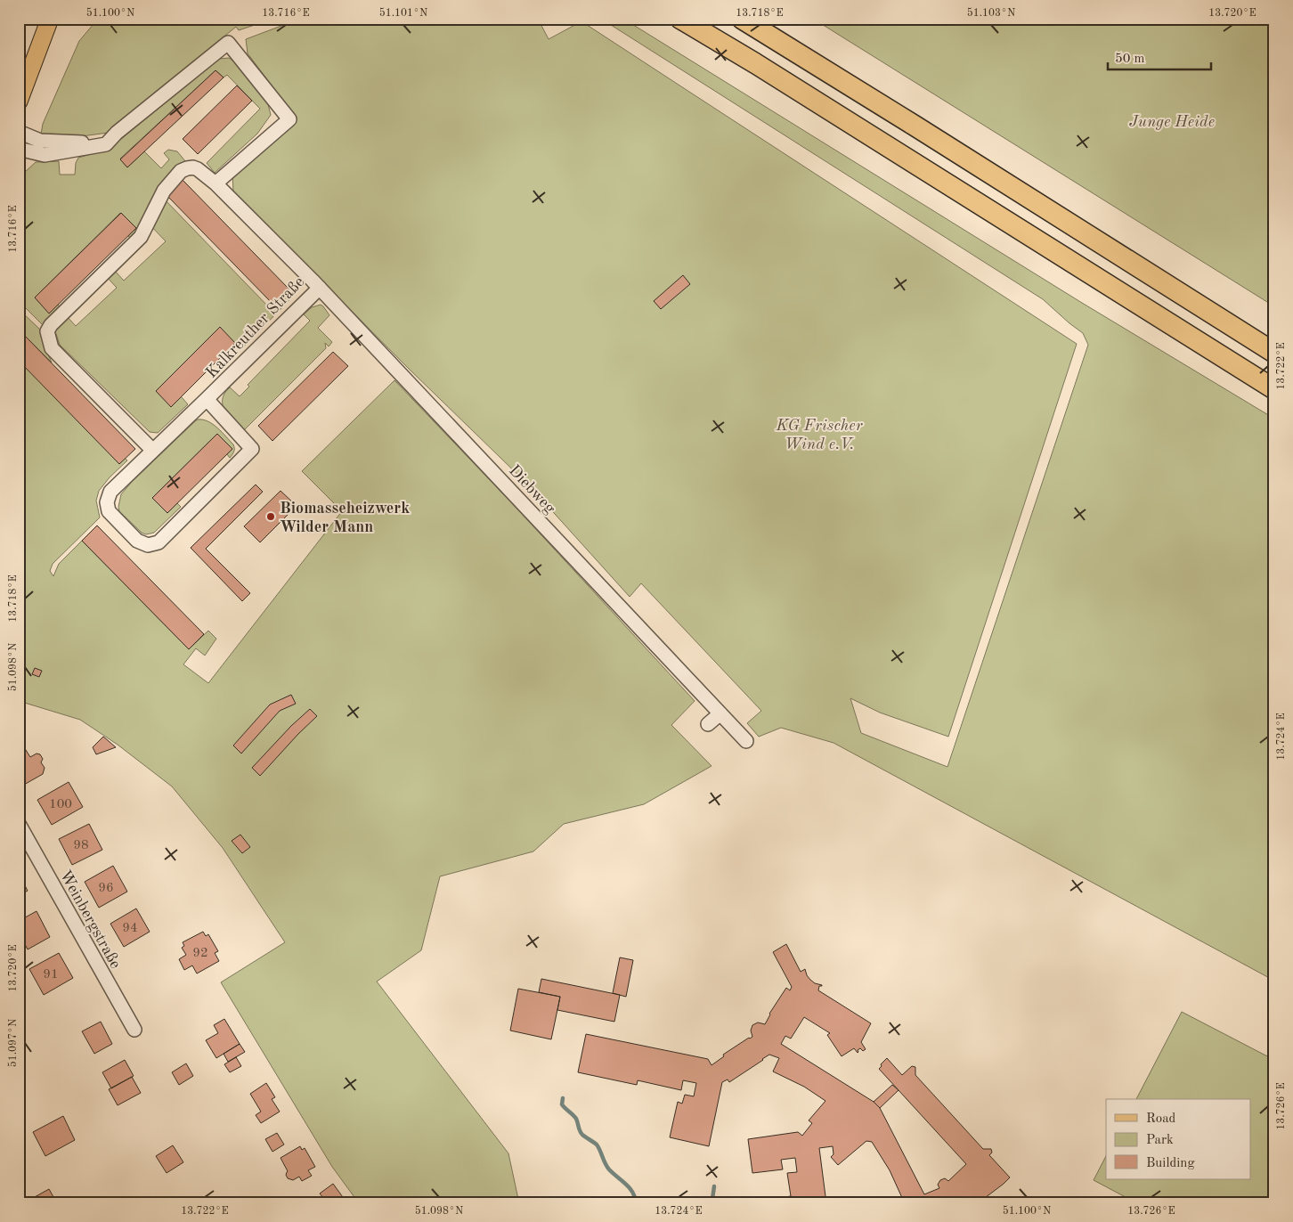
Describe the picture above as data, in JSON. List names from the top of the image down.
{
  "streets": {
    "street": ["Kalkreuther Straße", "Diebweg", "Weinbergstraße"]
  },
  "crossings": [
    ["Kalkreuther Straße", "Diebweg"]
  ],
  "parks": ["Junge Heide", "KG Frischer Wind e.V."],
  "places": ["Biomasseheizwerk Wilder Mann"],
  "house_numbers": [
    "100",
    "98",
    "96",
    "94",
    "92",
    "91"
  ],
  "legend": ["Road", "Park", "Building"],
  "scale_bar": "50 m",
  "coordinates": [
    "51.100°N",
    "13.716°E",
    "51.101°N",
    "13.718°E",
    "51.103°N",
    "13.720°E",
    "13.722°E",
    "51.098°N",
    "13.724°E",
    "51.097°N",
    "13.726°E"
  ]
}
